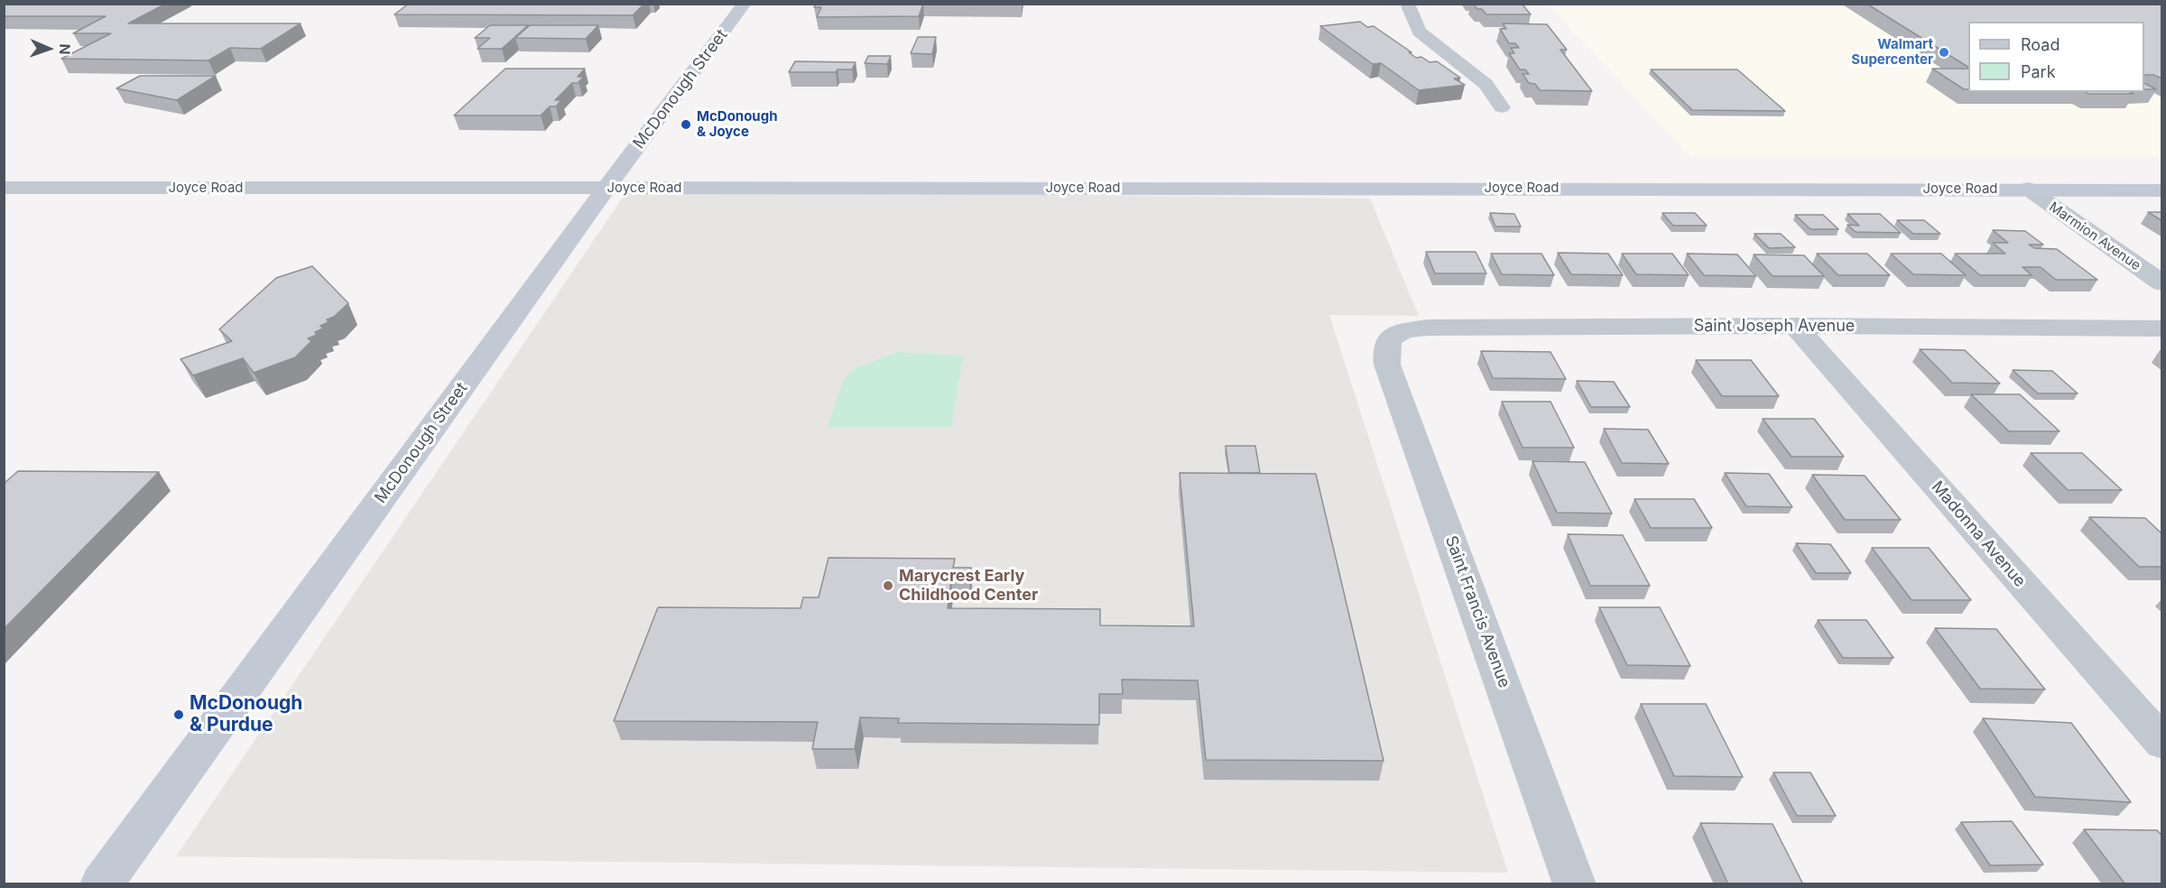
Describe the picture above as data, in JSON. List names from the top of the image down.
{
  "streets": {
    "street": [
      "McDonough Street",
      "Joyce Road",
      "Marmion Avenue",
      "Saint Joseph Avenue",
      "Madonna Avenue",
      "Saint Francis Avenue"
    ]
  },
  "crossings": [
    ["McDonough Street", "Joyce Road"],
    ["Joyce Road", "Marmion Avenue"],
    ["Saint Joseph Avenue", "Madonna Avenue"],
    ["Saint Joseph Avenue", "Saint Francis Avenue"]
  ],
  "places": [
    "Walmart Supercenter",
    "McDonough & Joyce",
    "Marycrest Early Childhood Center",
    "McDonough & Purdue"
  ],
  "legend": ["Road", "Park"],
  "north": "right"
}
